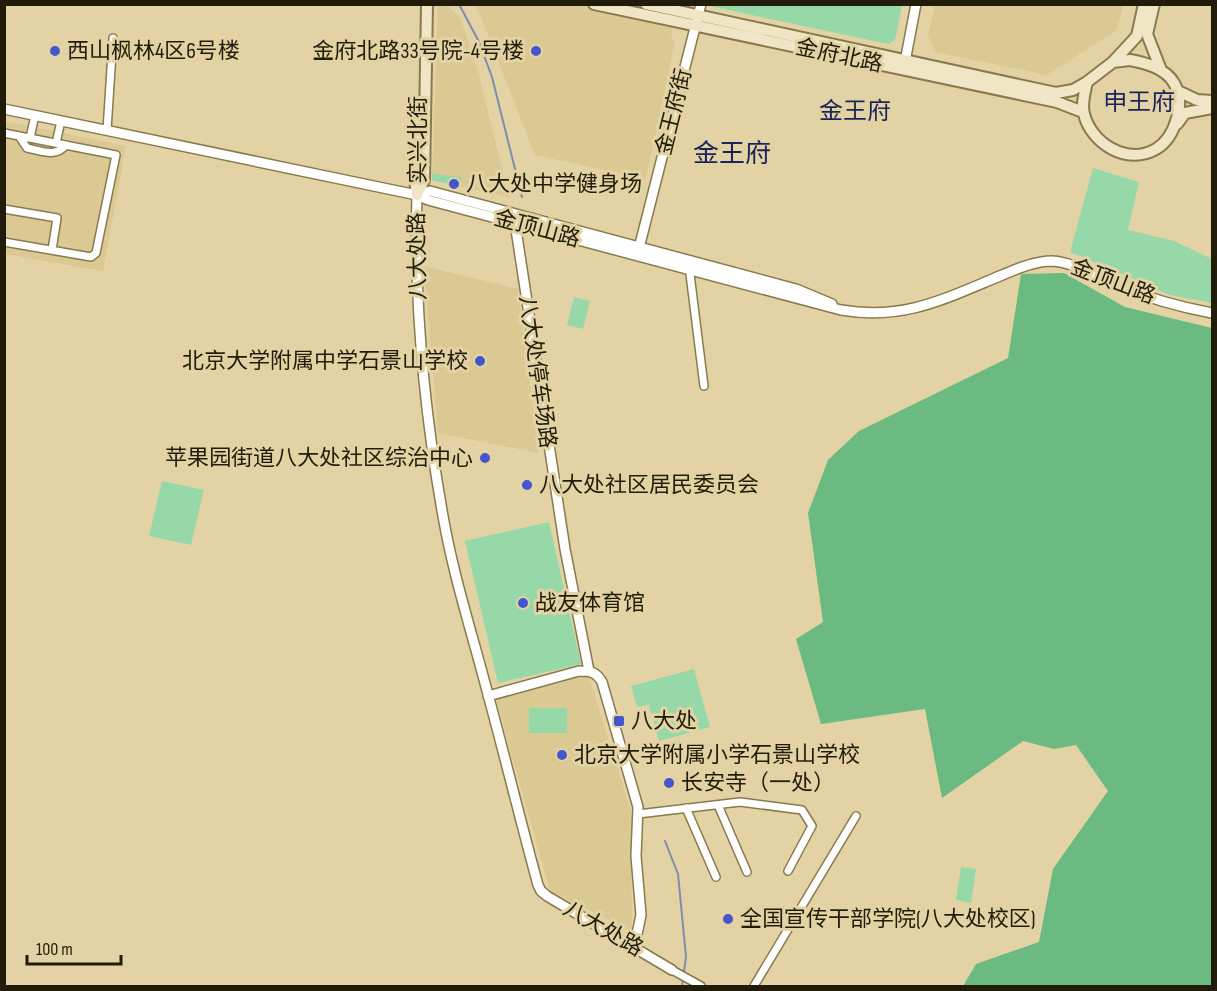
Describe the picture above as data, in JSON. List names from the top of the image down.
{
  "streets": {
    "main road": ["金府北路", "实兴北街"],
    "street": [
      "金王府街",
      "金顶山路",
      "八大处路",
      "八大处停车场路"
    ]
  },
  "crossings": [
    ["金府北路", "金王府街"],
    ["金王府街", "金顶山路"],
    ["实兴北街", "金顶山路"],
    ["实兴北街", "八大处路"],
    ["金顶山路", "八大处路"],
    ["金顶山路", "八大处停车场路"],
    ["八大处路", "八大处停车场路"]
  ],
  "districts": ["申王府", "金王府", "金王府"],
  "places": {
    "other": [
      "西山枫林4区6号楼",
      "金府北路33号院-4号楼",
      "八大处中学健身场",
      "北京大学附属中学石景山学校",
      "苹果园街道八大处社区综治中心",
      "八大处社区居民委员会",
      "战友体育馆",
      "北京大学附属小学石景山学校",
      "长安寺（一处）",
      "全国宣传干部学院(八大处校区)"
    ],
    "transit": ["八大处"]
  },
  "scale_bar": "100 m"
}
